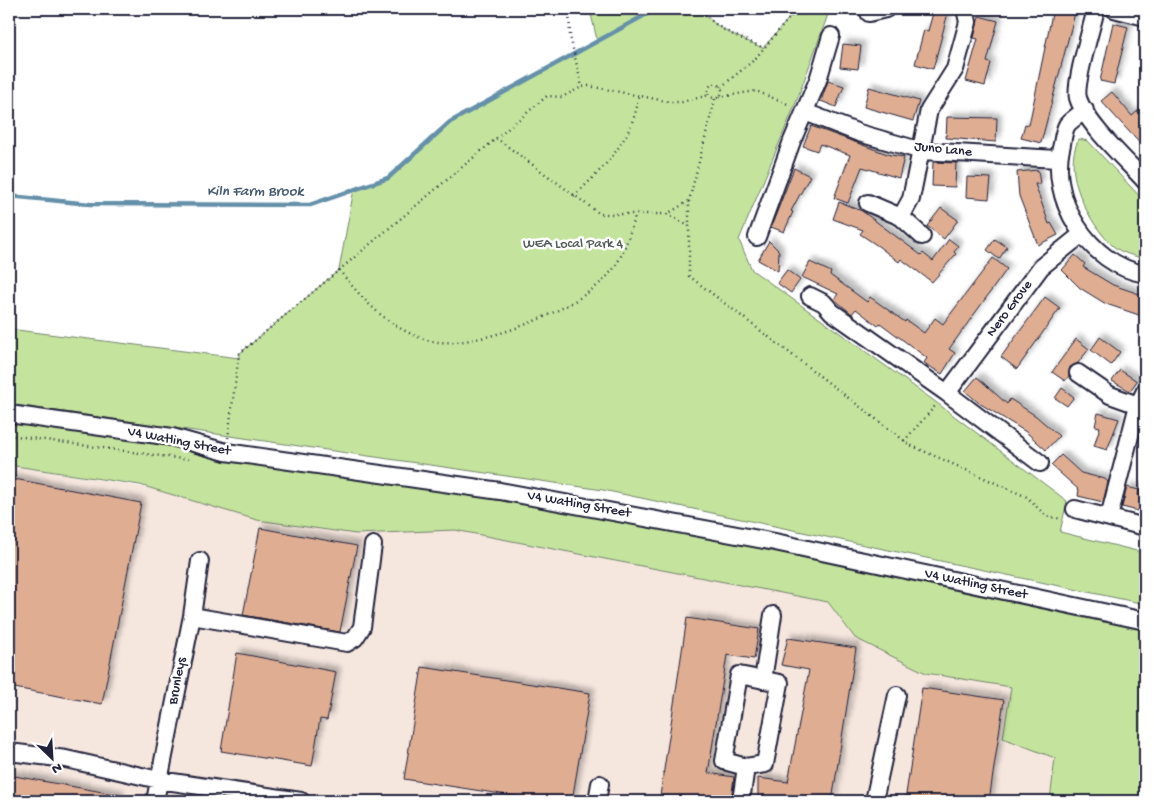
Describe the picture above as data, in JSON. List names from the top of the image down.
{
  "streets": {
    "street": [
      "Juno Lane",
      "Nero Grove",
      "V4 Watling Street",
      "Brunleys"
    ]
  },
  "water": ["Kiln Farm Brook"],
  "parks": ["WEA Local Park 4"],
  "north": "bottom right"
}
